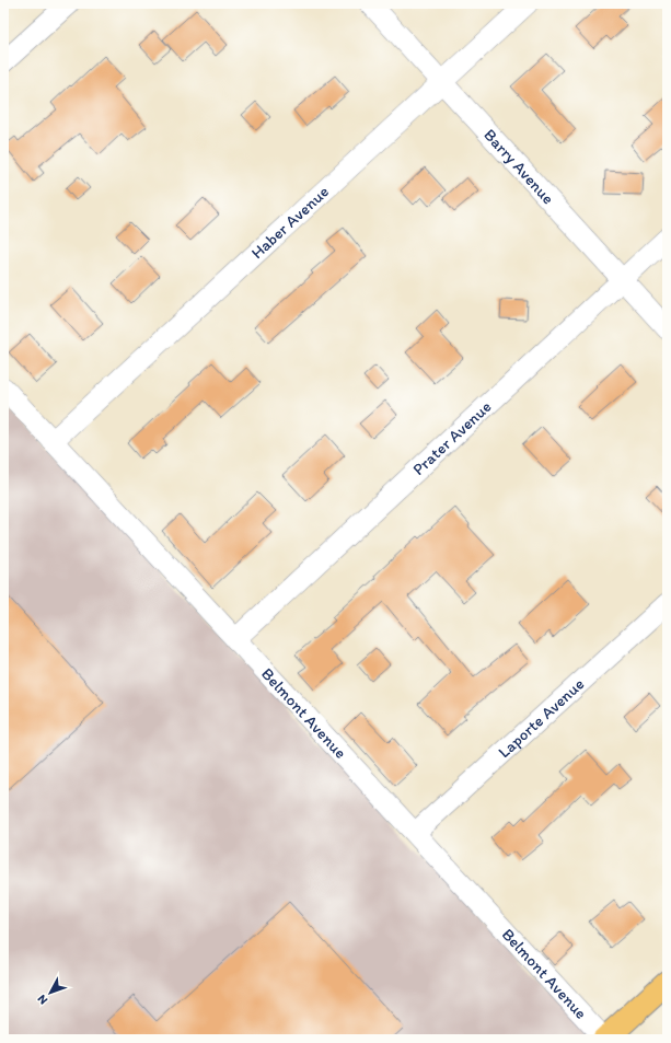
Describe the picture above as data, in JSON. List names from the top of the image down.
{
  "streets": {
    "street": [
      "Barry Avenue",
      "Haber Avenue",
      "Prater Avenue",
      "Belmont Avenue",
      "Laporte Avenue"
    ]
  },
  "crossings": [
    ["Barry Avenue", "Haber Avenue"],
    ["Barry Avenue", "Prater Avenue"],
    ["Haber Avenue", "Belmont Avenue"],
    ["Prater Avenue", "Belmont Avenue"],
    ["Belmont Avenue", "Laporte Avenue"]
  ],
  "north": "bottom left"
}
